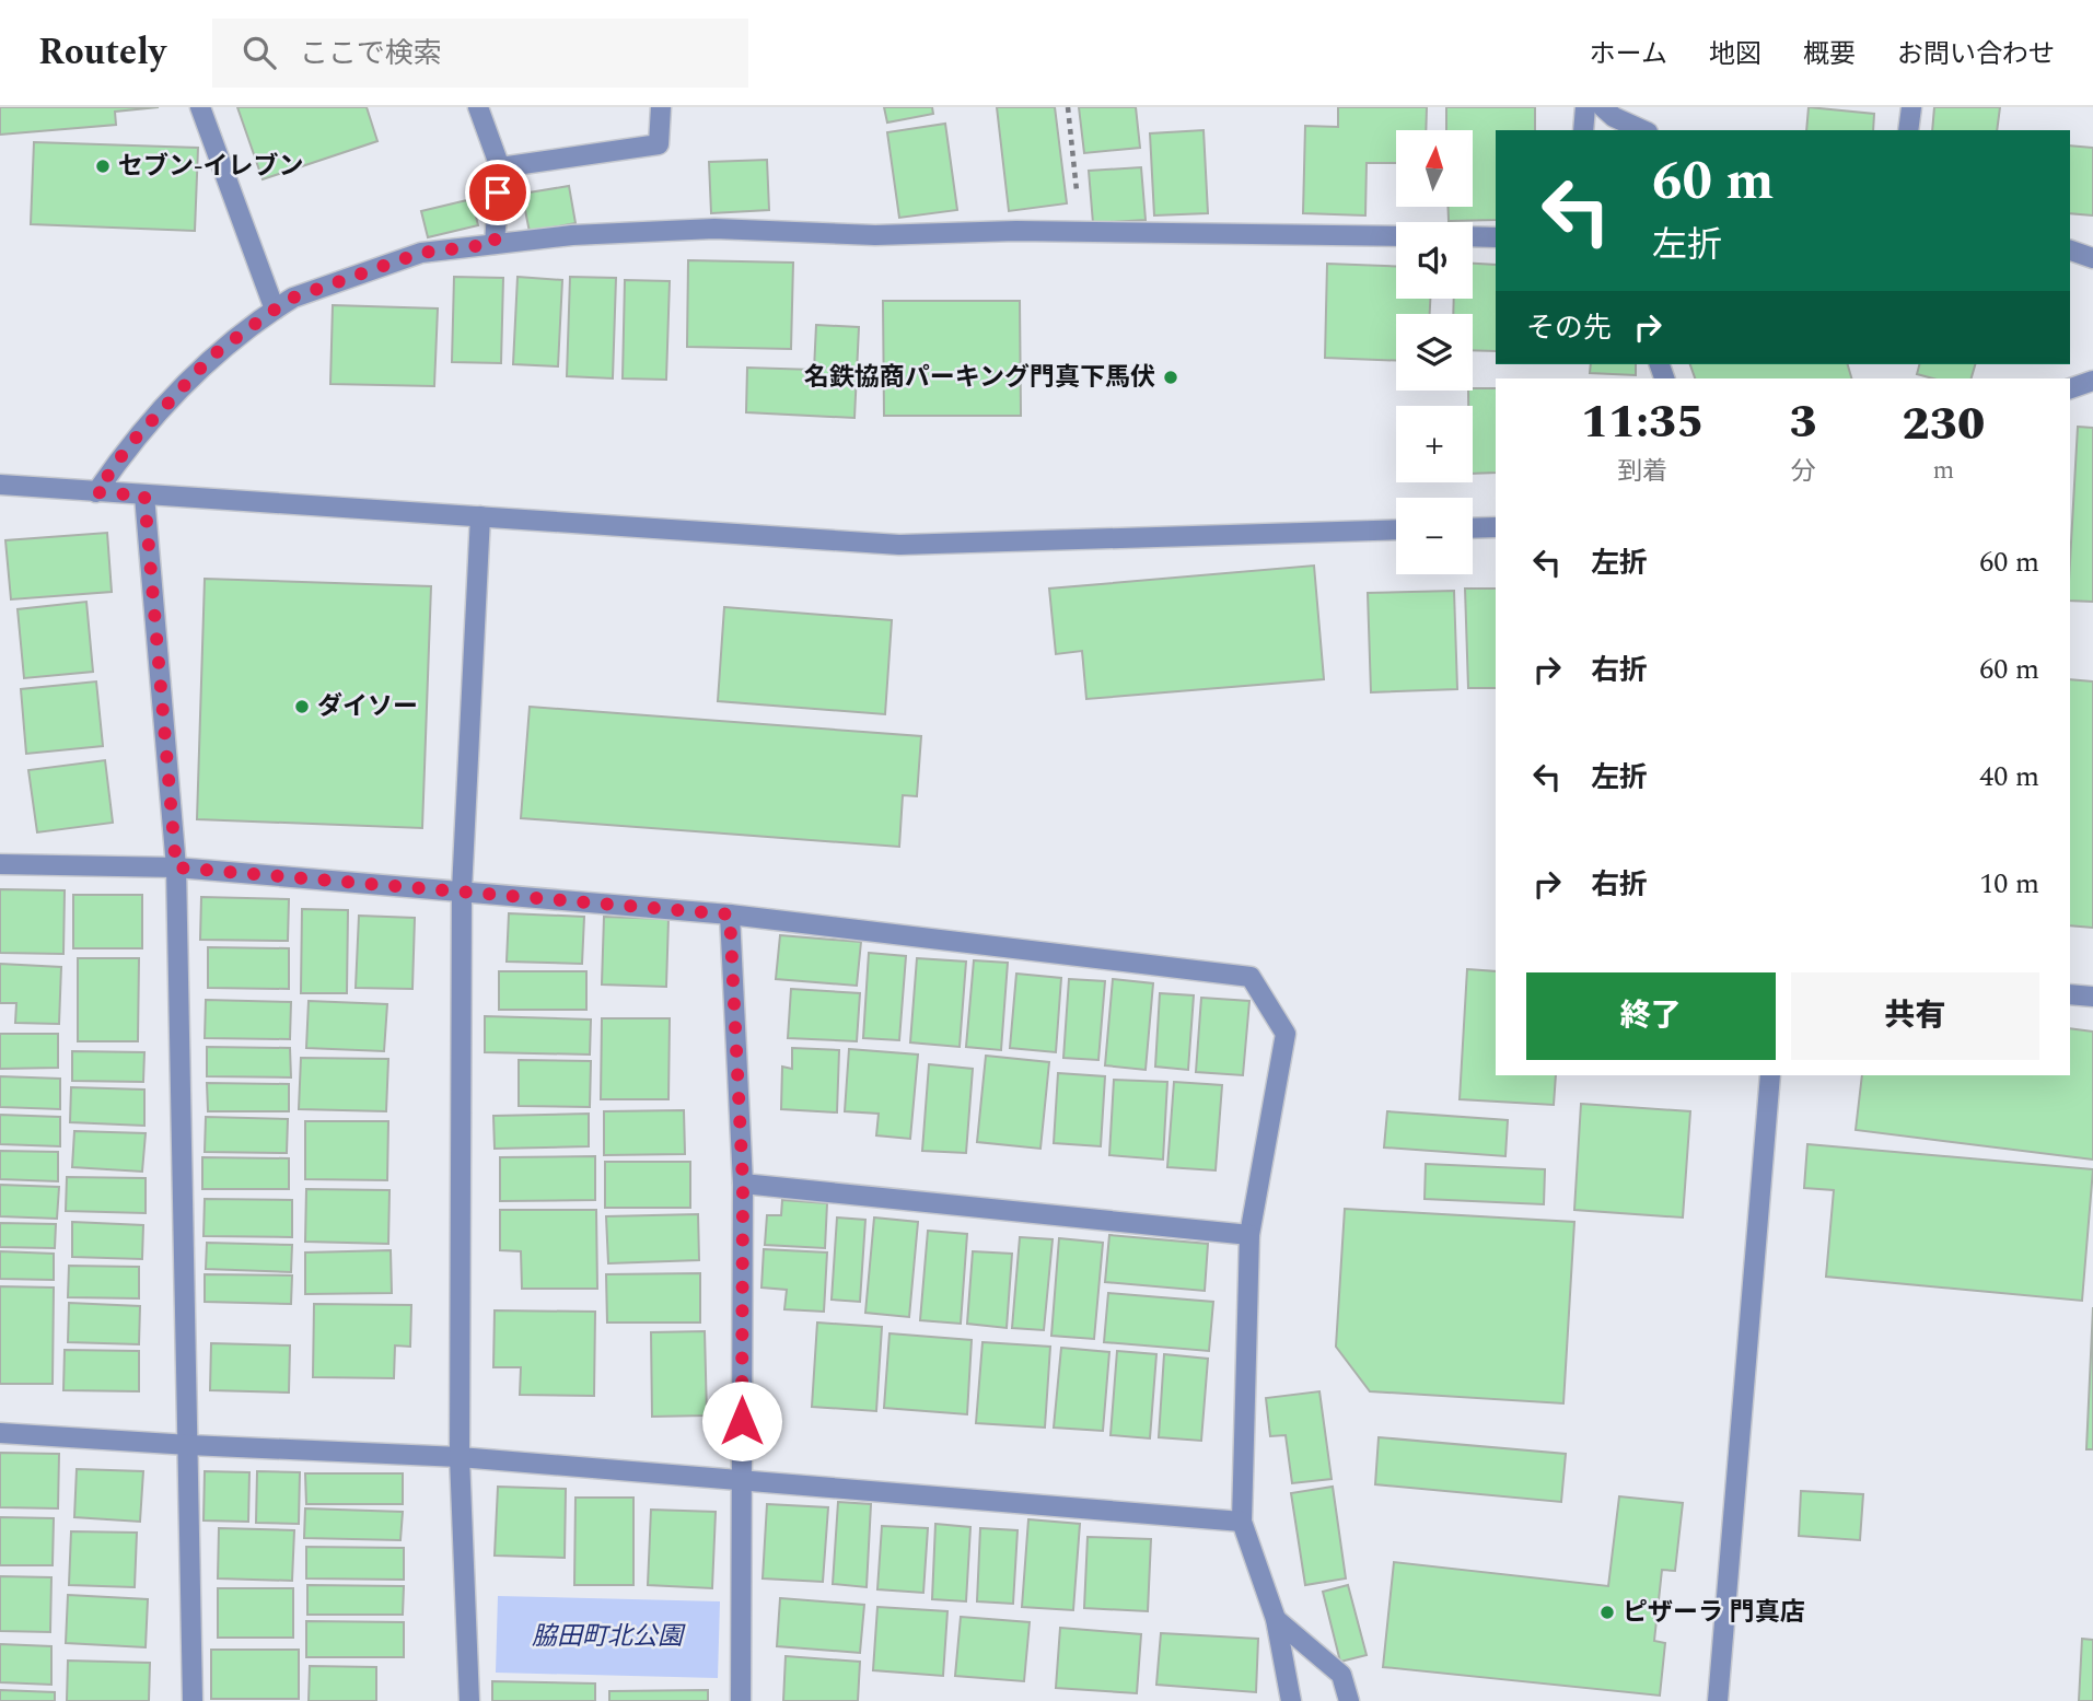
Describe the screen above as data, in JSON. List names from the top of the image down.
{
  "parks": ["脇田町北公園"],
  "places": [
    "セブン-イレブン",
    "名鉄協商パーキング門真下馬伏",
    "ダイソー",
    "ピザーラ 門真店"
  ],
  "north": "top",
  "page": {
    "header": "Routely",
    "search": "ここで検索",
    "nav": [
      "ホーム",
      "地図",
      "概要",
      "お問い合わせ"
    ],
    "map_buttons": ["+", "−"],
    "turn": ["60 m", "左折"],
    "then": "その先",
    "eta": [
      "11:35",
      "到着",
      "3",
      "分",
      "230",
      "m"
    ],
    "list": [
      {
        "name": "左折",
        "value": "60 m"
      },
      {
        "name": "右折",
        "value": "60 m"
      },
      {
        "name": "左折",
        "value": "40 m"
      },
      {
        "name": "右折",
        "value": "10 m"
      }
    ],
    "buttons": ["終了", "共有"]
  }
}
